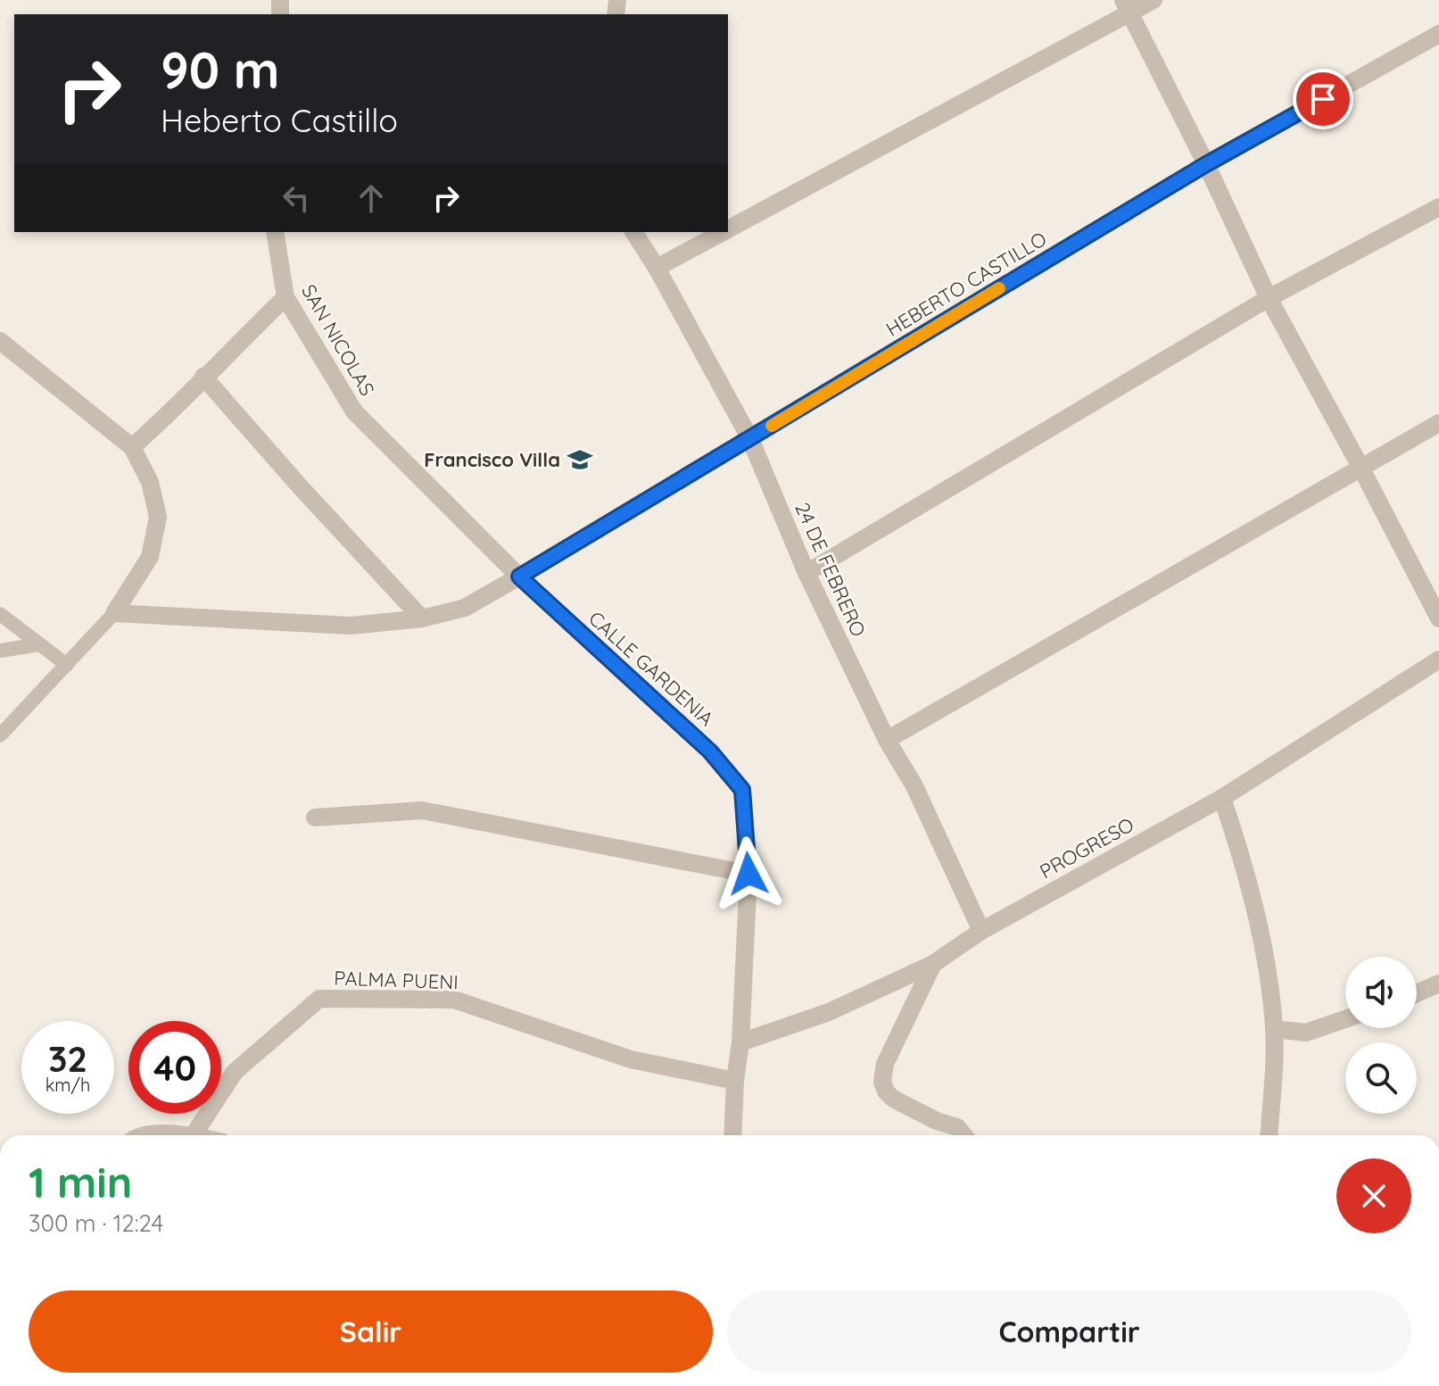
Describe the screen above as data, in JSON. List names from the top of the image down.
{
  "streets": {
    "street": [
      "HEBERTO CASTILLO",
      "SAN NICOLAS",
      "24 DE FEBRERO",
      "CALLE GARDENIA",
      "PROGRESO",
      "PALMA PUENI"
    ]
  },
  "crossings": [
    ["HEBERTO CASTILLO", "SAN NICOLAS"],
    ["HEBERTO CASTILLO", "24 DE FEBRERO"],
    ["HEBERTO CASTILLO", "CALLE GARDENIA"],
    ["SAN NICOLAS", "CALLE GARDENIA"],
    ["24 DE FEBRERO", "PROGRESO"],
    ["CALLE GARDENIA", "PROGRESO"],
    ["CALLE GARDENIA", "PALMA PUENI"]
  ],
  "places": {
    "school or university": ["Francisco Villa"]
  },
  "page": {
    "turn": ["90 m", "Heberto Castillo"],
    "speed": "32 km/h",
    "limit": "40",
    "heading": ["1 min", "300 m · 12:24"],
    "buttons": ["Salir", "Compartir"]
  }
}
